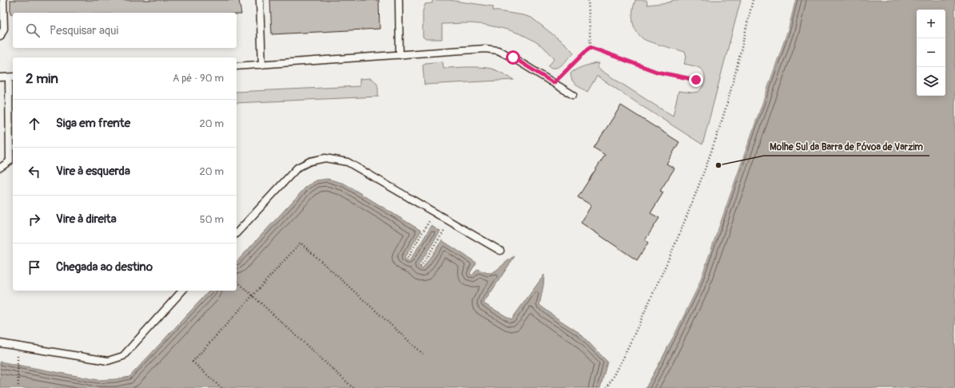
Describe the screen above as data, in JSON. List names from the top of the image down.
{
  "places": ["Molhe Sul da Barra de Póvoa de Varzim"],
  "page": {
    "map_buttons": ["+", "−"],
    "search": "Pesquisar aqui",
    "heading": ["2 min", "A pé · 90 m"],
    "list": [
      ["Siga em frente", "20 m"],
      ["Vire à esquerda", "20 m"],
      ["Vire à direita", "50 m"],
      "Chegada ao destino"
    ]
  }
}
